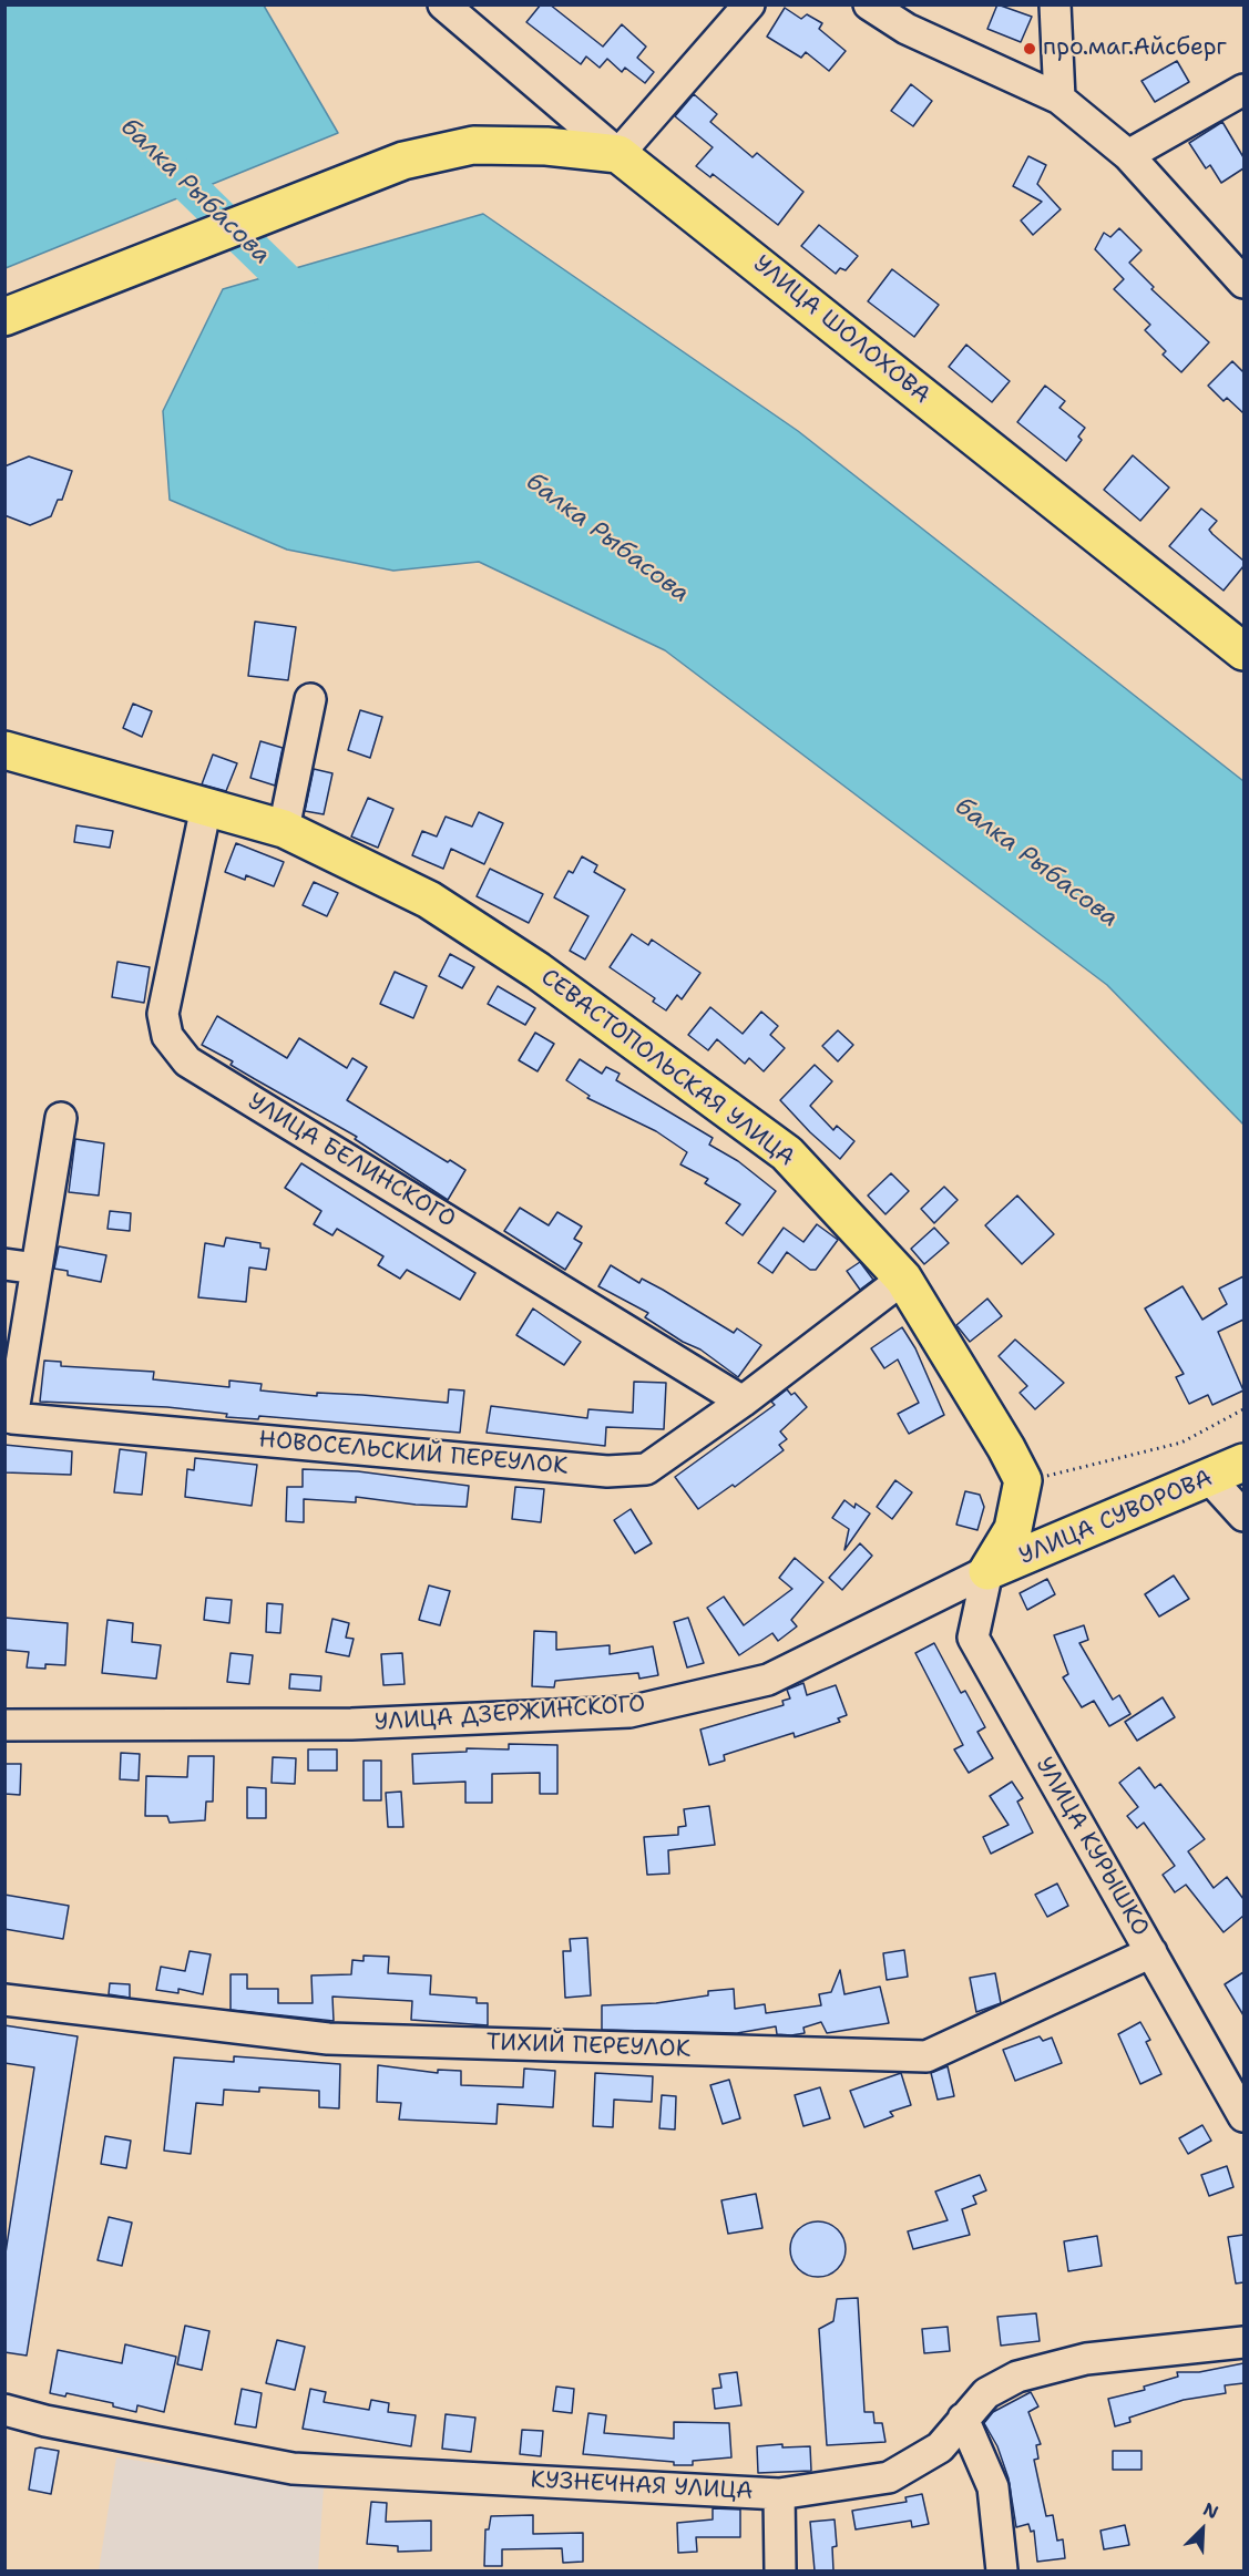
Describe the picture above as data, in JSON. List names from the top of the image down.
{
  "streets": {
    "main road": ["УЛИЦА ШОЛОХОВА", "СЕВАСТОПОЛЬСКАЯ УЛИЦА", "УЛИЦА СУВОРОВА"],
    "street": [
      "УЛИЦА БЕЛИНСКОГО",
      "НОВОСЕЛЬСКИЙ ПЕРЕУЛОК",
      "УЛИЦА ДЗЕРЖИНСКОГО",
      "УЛИЦА КУРЫШКО",
      "ТИХИЙ ПЕРЕУЛОК",
      "КУЗНЕЧНАЯ УЛИЦА"
    ]
  },
  "crossings": [
    ["СЕВАСТОПОЛЬСКАЯ УЛИЦА", "УЛИЦА БЕЛИНСКОГО"],
    ["СЕВАСТОПОЛЬСКАЯ УЛИЦА", "НОВОСЕЛЬСКИЙ ПЕРЕУЛОК"],
    ["УЛИЦА БЕЛИНСКОГО", "НОВОСЕЛЬСКИЙ ПЕРЕУЛОК"],
    ["УЛИЦА СУВОРОВА", "УЛИЦА ДЗЕРЖИНСКОГО"],
    ["УЛИЦА СУВОРОВА", "УЛИЦА КУРЫШКО"],
    ["УЛИЦА ДЗЕРЖИНСКОГО", "УЛИЦА КУРЫШКО"],
    ["УЛИЦА КУРЫШКО", "ТИХИЙ ПЕРЕУЛОК"]
  ],
  "water": ["балка Рыбасова"],
  "places": ["про.маг.Айсберг"],
  "north": "top right"
}
